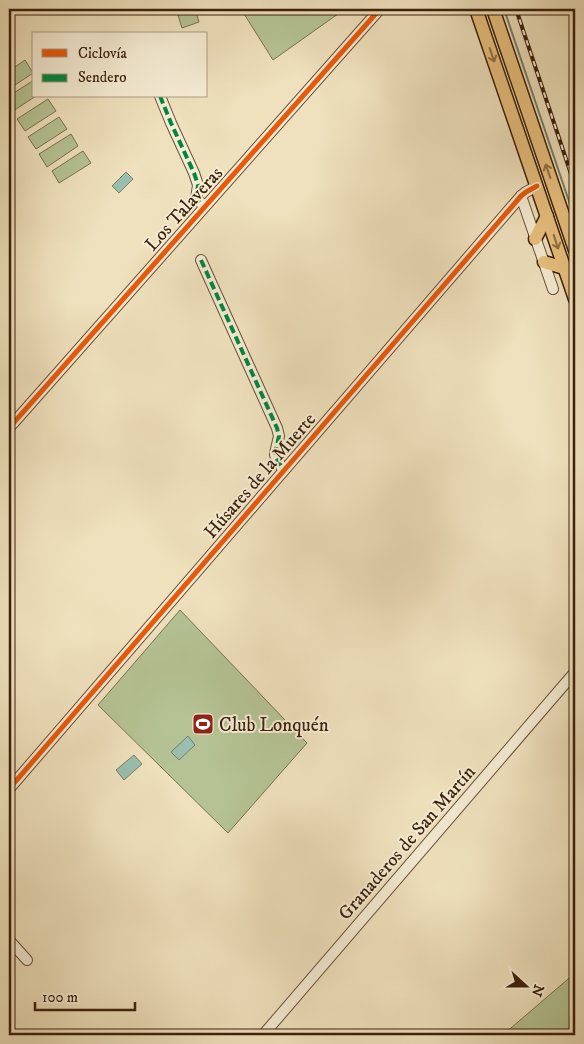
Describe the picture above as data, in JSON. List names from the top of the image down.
{
  "streets": {
    "street": ["Los Talaveras", "Húsares de la Muerte", "Granaderos de San Martín"]
  },
  "places": {
    "sports": ["Club Lonquén"]
  },
  "legend": ["Ciclovía", "Sendero"],
  "scale_bar": "100 m",
  "north": "right"
}
